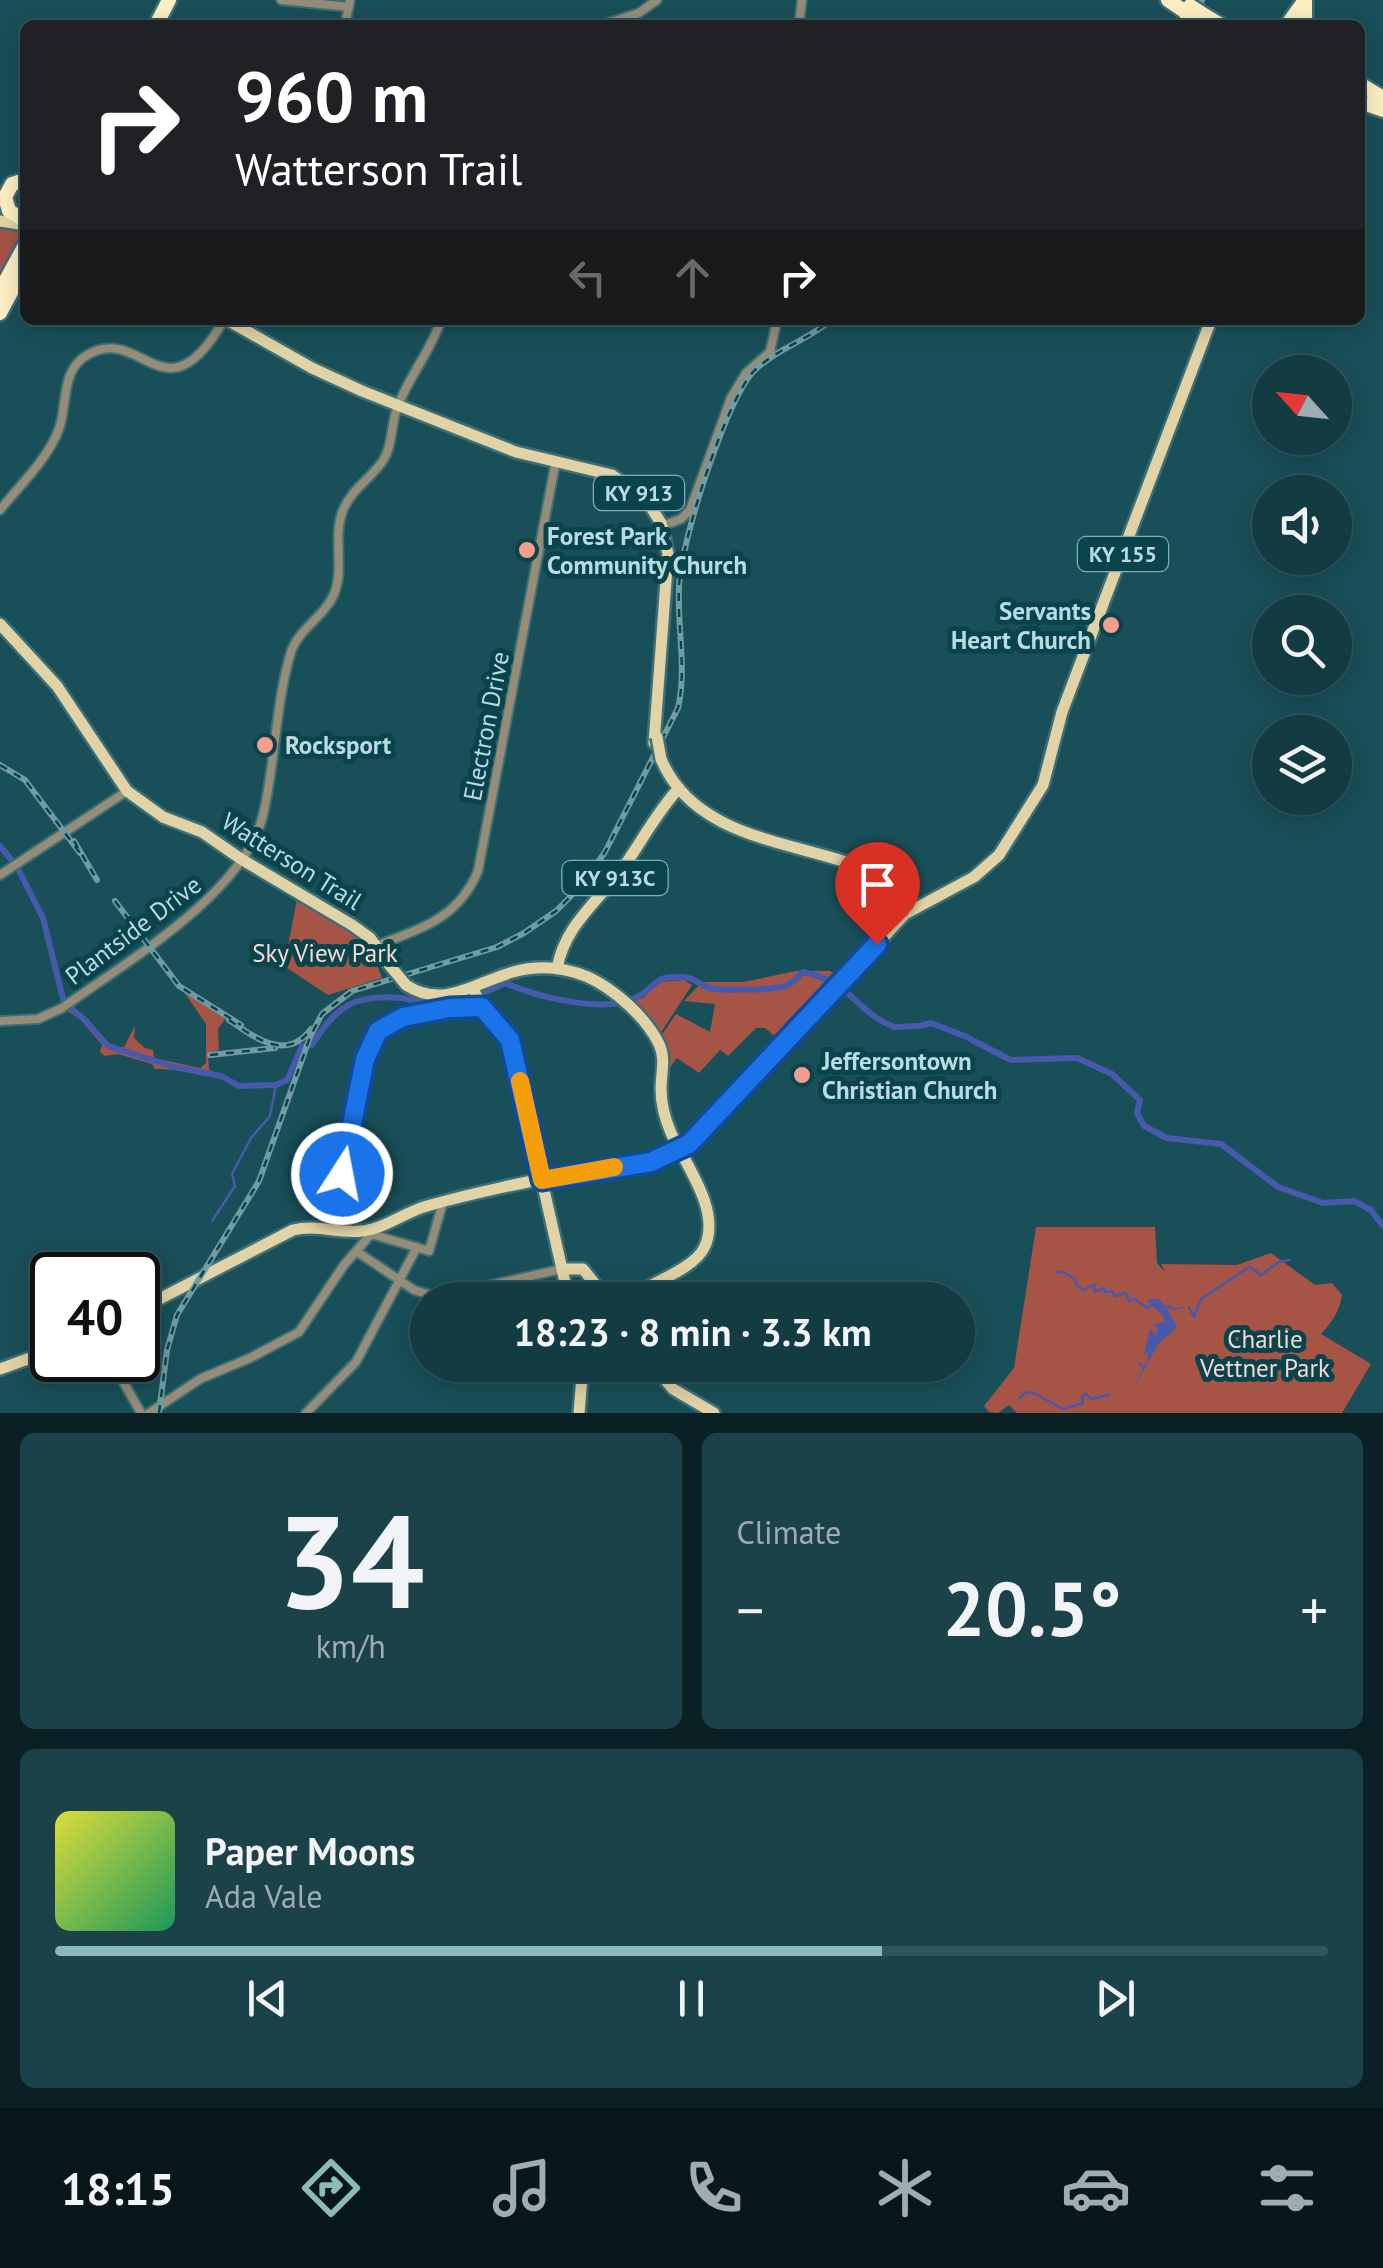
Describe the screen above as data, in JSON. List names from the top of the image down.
{
  "streets": {
    "main road": [
      "KY 913",
      "KY 155",
      "Watterson Trail",
      "KY 913C"
    ],
    "street": ["Electron Drive", "Plantside Drive"]
  },
  "crossings": [
    ["KY 913", "KY 155"],
    ["KY 913", "Electron Drive"],
    ["KY 913", "KY 913C"],
    ["KY 913", "Plantside Drive"],
    ["Electron Drive", "Watterson Trail"],
    ["Watterson Trail", "KY 913C"],
    ["Watterson Trail", "Plantside Drive"]
  ],
  "parks": ["Sky View Park", "Charlie Vettner Park"],
  "places": [
    "Forest Park Community Church",
    "Servants Heart Church",
    "Rocksport",
    "Jeffersontown Christian Church"
  ],
  "north": "top left",
  "page": {
    "turn": ["960 m", "Watterson Trail"],
    "limit": "40",
    "trip": "18:23 · 8 min · 3.3 km",
    "tile": [
      ["34", "km/h"],
      "Climate"
    ],
    "heat": ["−", "20.5°", "+"],
    "song": ["Paper Moons", "Ada Vale"],
    "tabs": "18:15"
  }
}
